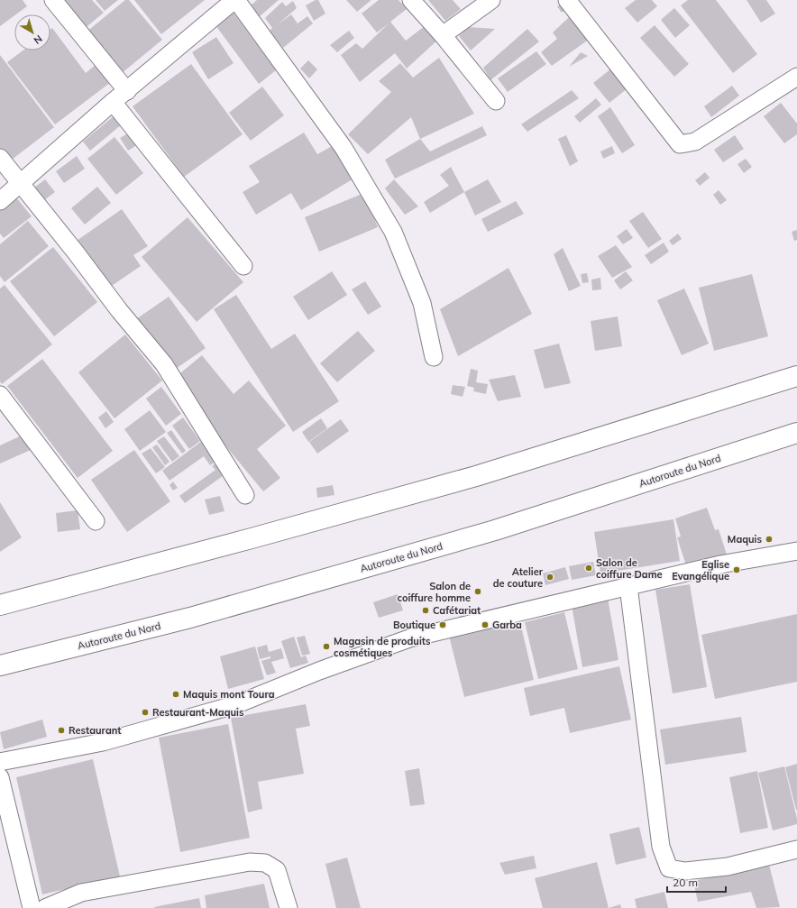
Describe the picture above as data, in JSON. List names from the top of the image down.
{
  "streets": {
    "highway": ["Autoroute du Nord"]
  },
  "places": [
    "Maquis",
    "Salon de coiffure Dame",
    "Eglise Evangélique",
    "Atelier de couture",
    "Salon de coiffure homme",
    "Cafétariat",
    "Boutique",
    "Garba",
    "Magasin de produits cosmétiques",
    "Maquis mont Toura",
    "Restaurant-Maquis",
    "Restaurant"
  ],
  "scale_bar": "20 m",
  "north": "bottom right"
}
